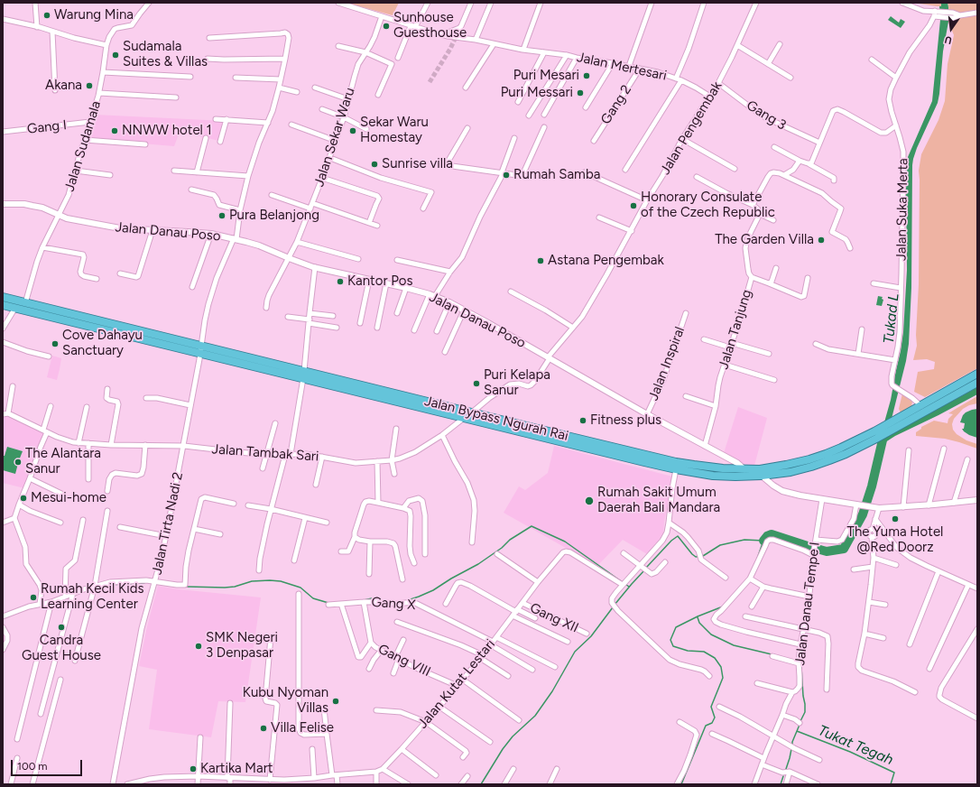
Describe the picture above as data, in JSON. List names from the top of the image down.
{
  "streets": {
    "highway": ["Jalan Bypass Ngurah Rai"],
    "street": [
      "Jalan Mertesari",
      "Gang 2",
      "Gang 3",
      "Gang I",
      "Jalan Pengembak",
      "Jalan Sekar Waru",
      "Jalan Sudamala",
      "Jalan Suka Merta",
      "Jalan Danau Poso",
      "Jalan Tanjung",
      "Jalan Inspiral",
      "Jalan Tambak Sari",
      "Jalan Tirta Nadi 2",
      "Gang X",
      "Jalan Danau Tempe I",
      "Gang XII",
      "Gang VIII",
      "Jalan Kutat Lestari"
    ]
  },
  "crossings": [
    ["Jalan Mertesari", "Gang 2"],
    ["Jalan Mertesari", "Jalan Pengembak"],
    ["Jalan Mertesari", "Jalan Sekar Waru"],
    ["Gang 3", "Jalan Pengembak"],
    ["Gang I", "Jalan Sudamala"],
    ["Jalan Pengembak", "Jalan Danau Poso"],
    ["Jalan Pengembak", "Jalan Bypass Ngurah Rai"],
    ["Jalan Sekar Waru", "Jalan Danau Poso"],
    ["Jalan Sudamala", "Jalan Danau Poso"],
    ["Jalan Sudamala", "Jalan Bypass Ngurah Rai"],
    ["Jalan Suka Merta", "Jalan Bypass Ngurah Rai"],
    ["Jalan Danau Poso", "Jalan Tanjung"],
    ["Jalan Danau Poso", "Jalan Inspiral"],
    ["Jalan Danau Poso", "Jalan Bypass Ngurah Rai"],
    ["Jalan Danau Poso", "Jalan Tirta Nadi 2"],
    ["Jalan Bypass Ngurah Rai", "Jalan Tambak Sari"],
    ["Jalan Bypass Ngurah Rai", "Jalan Tirta Nadi 2"],
    ["Jalan Tambak Sari", "Jalan Tirta Nadi 2"],
    ["Gang X", "Gang VIII"],
    ["Gang X", "Jalan Kutat Lestari"],
    ["Gang XII", "Jalan Kutat Lestari"],
    ["Gang VIII", "Jalan Kutat Lestari"]
  ],
  "water": ["Tukad L", "Tukat Tegah"],
  "places": [
    "Warung Mina",
    "Sunhouse Guesthouse",
    "Sudamala Suites & Villas",
    "Puri Mesari",
    "Akana",
    "Puri Messari",
    "NNWW hotel 1",
    "Sekar Waru Homestay",
    "Sunrise villa",
    "Rumah Samba",
    "Honorary Consulate of the Czech Republic",
    "Pura Belanjong",
    "The Garden Villa",
    "Astana Pengembak",
    "Kantor Pos",
    "Cove Dahayu Sanctuary",
    "Puri Kelapa Sanur",
    "Fitness plus",
    "The Alantara Sanur",
    "Mesui-home",
    "Rumah Sakit Umum Daerah Bali Mandara",
    "The Yuma Hotel @Red Doorz",
    "Rumah Kecil Kids Learning Center",
    "Candra Guest House",
    "SMK Negeri 3 Denpasar",
    "Kubu Nyoman Villas",
    "Villa Felise",
    "Kartika Mart"
  ],
  "scale_bar": "100 m",
  "north": "bottom"
}
